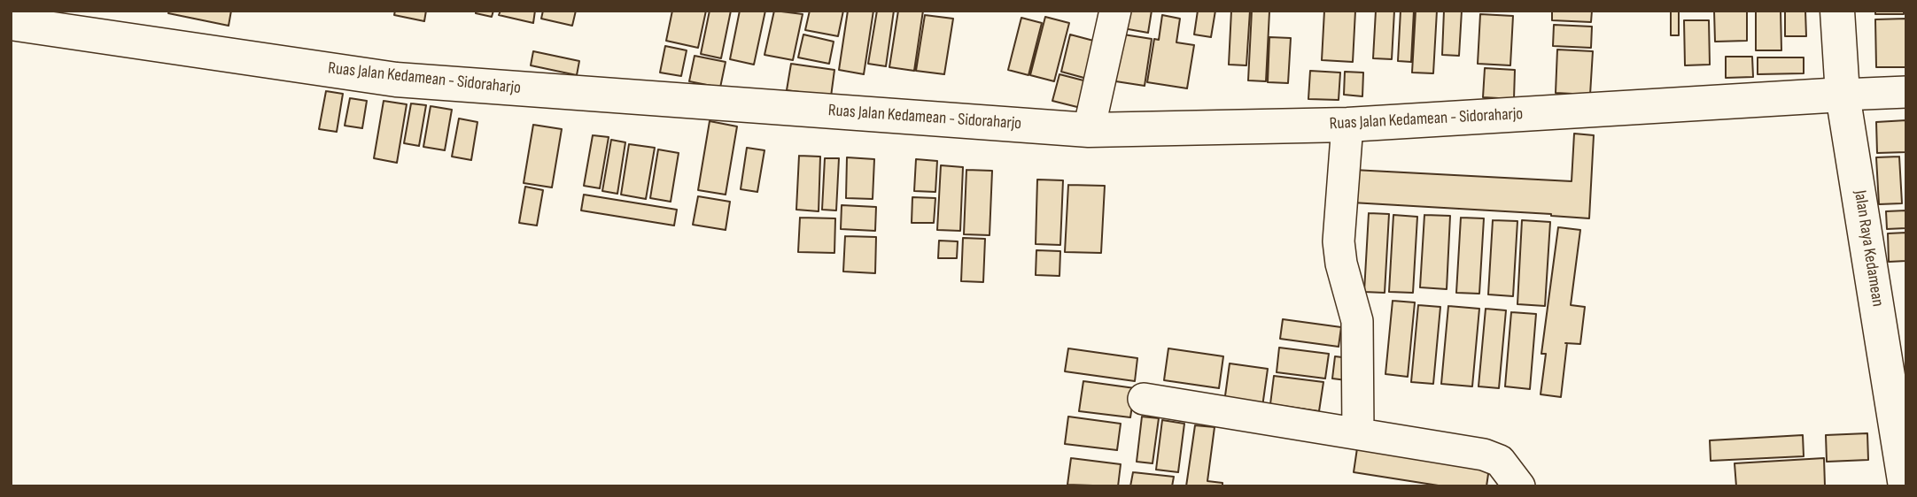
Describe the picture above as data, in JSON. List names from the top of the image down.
{
  "streets": {
    "main road": ["Ruas Jalan Kedamean - Sidoraharjo", "Jalan Raya Kedamean"]
  },
  "crossings": [
    ["Ruas Jalan Kedamean - Sidoraharjo", "Jalan Raya Kedamean"]
  ]
}
